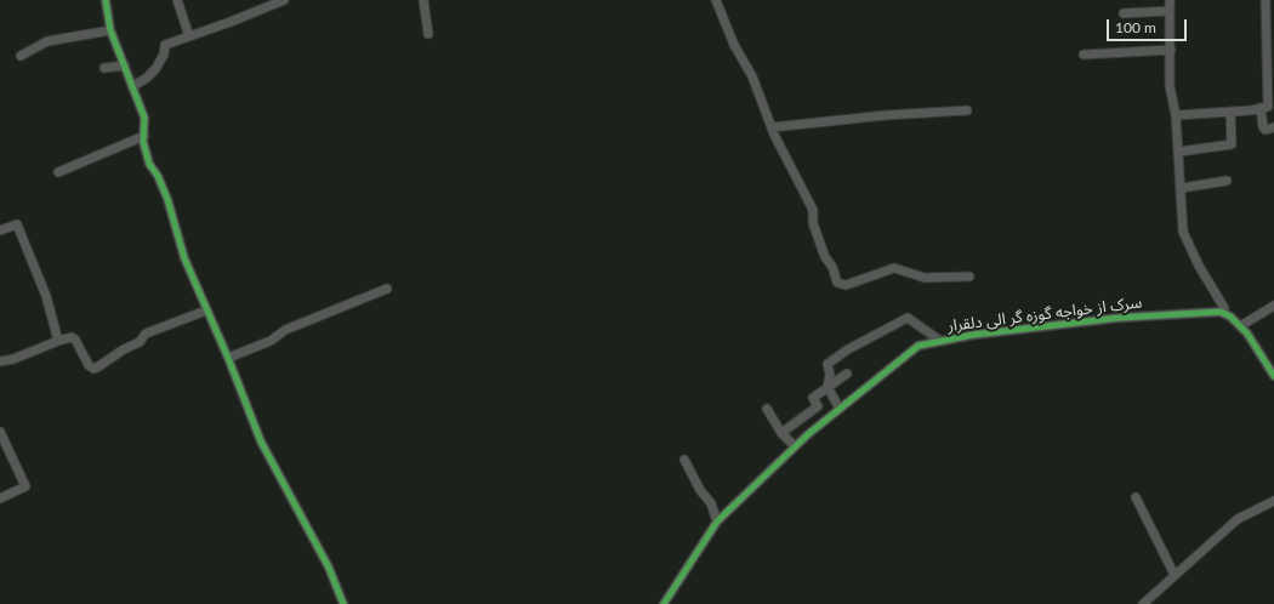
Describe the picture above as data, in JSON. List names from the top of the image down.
{
  "streets": {
    "street": ["سرک از خواجه گوزه گر الی دلقرار"]
  },
  "scale_bar": "100 m"
}
